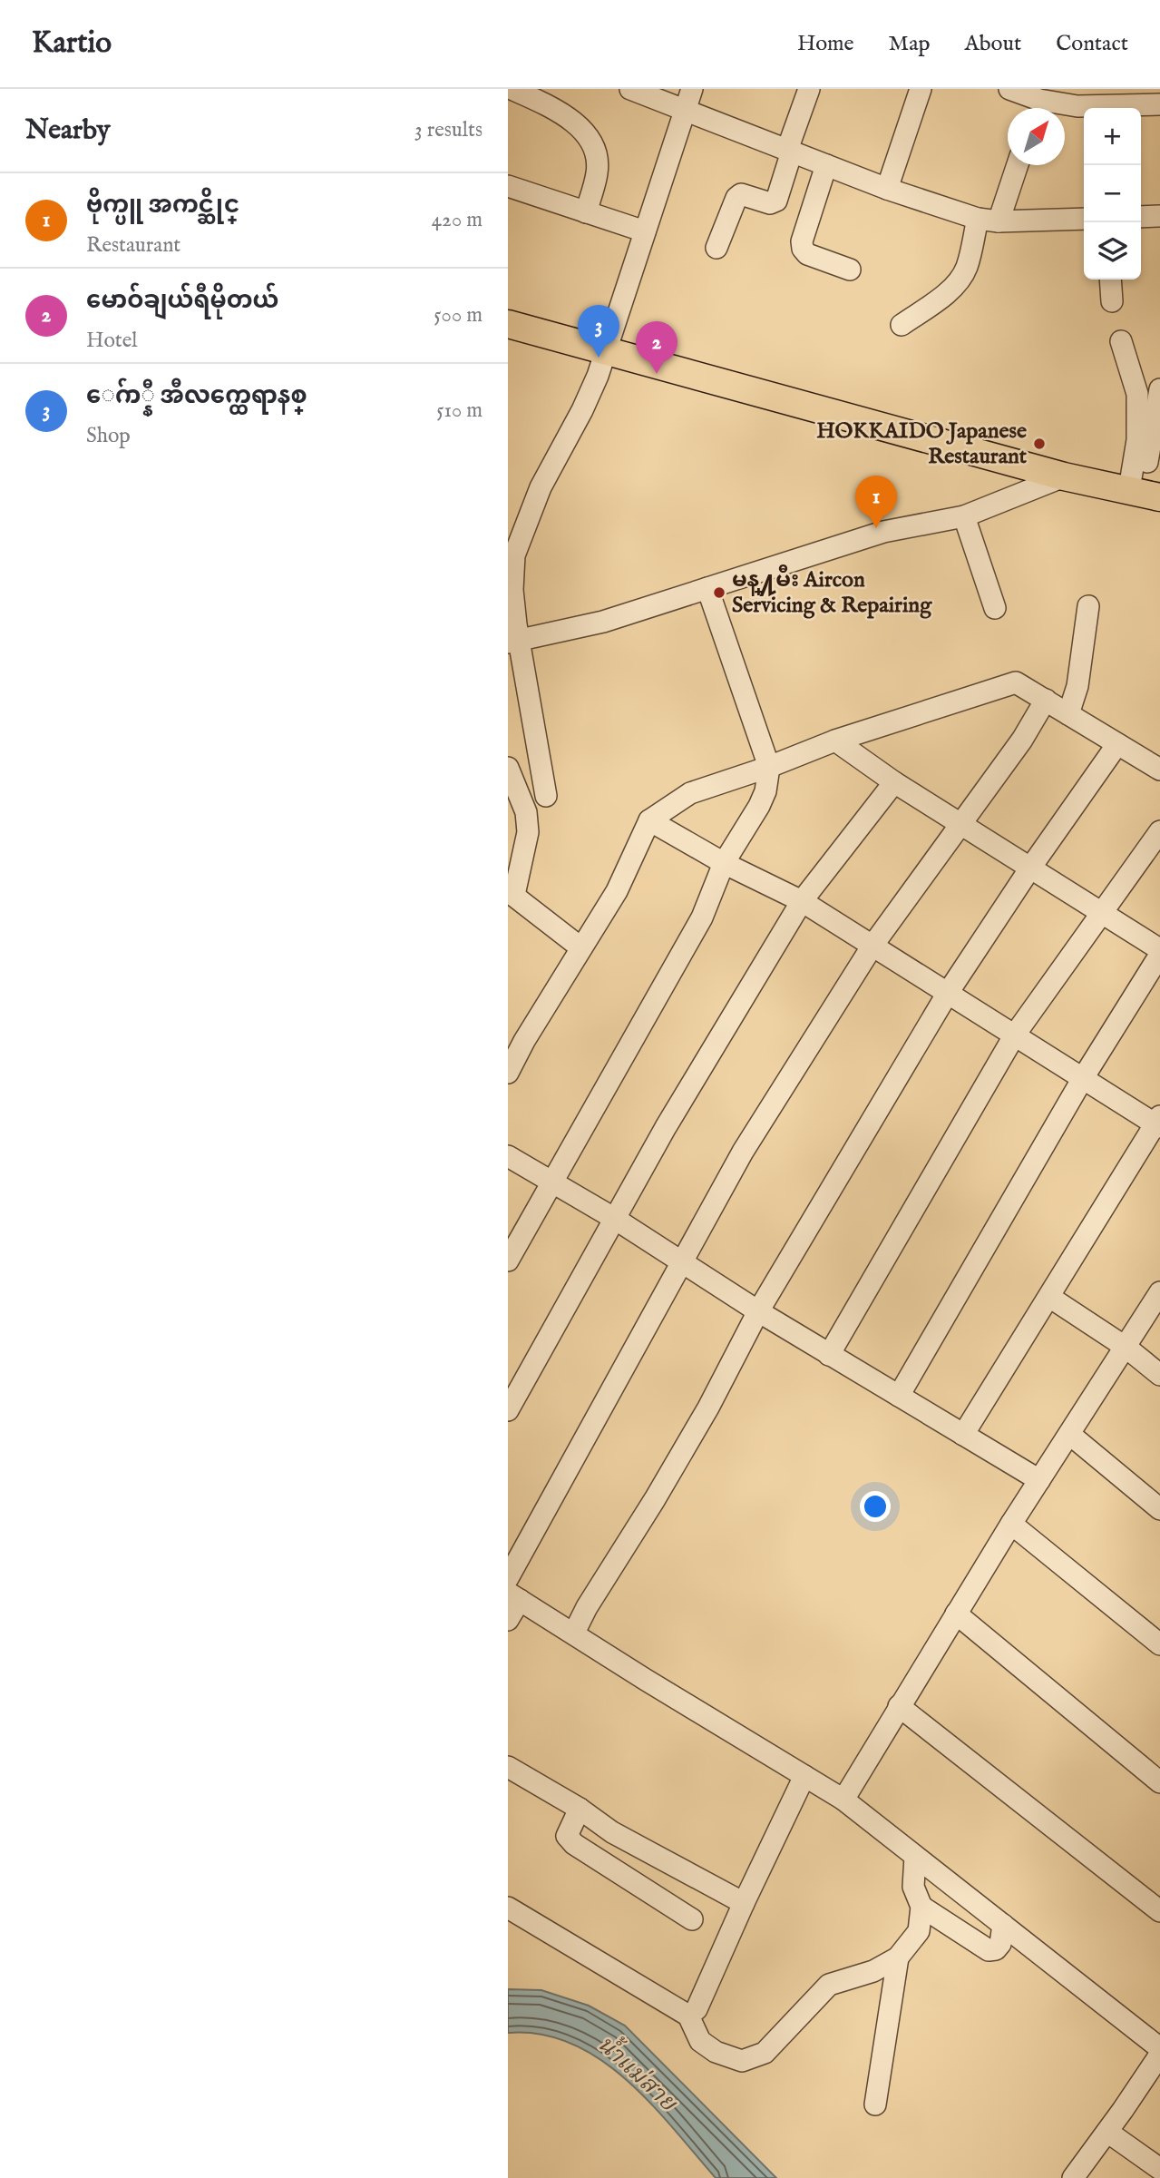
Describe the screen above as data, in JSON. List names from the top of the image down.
{
  "water": ["น้ำแม่สาย"],
  "places": ["HOKKAIDO Japanese Restaurant", "မန္႔မီး Aircon Servicing & Repairing"],
  "north": "top right",
  "page": {
    "header": "Kartio",
    "nav": [
      "Home",
      "Map",
      "About",
      "Contact"
    ],
    "heading": ["Nearby", "3 results"],
    "map_buttons": ["+", "−"],
    "list": [
      {
        "mark": "1",
        "name": "ဗိုက္ပူ အကင္ဆိုင္",
        "note": "Restaurant",
        "value": "420 m"
      },
      {
        "mark": "2",
        "name": "မောဝ်ချယ်ရီမိုတယ်",
        "note": "Hotel",
        "value": "500 m"
      },
      {
        "mark": "3",
        "name": "ေဂ်ာ္နီ အီလက္ထေရာနစ္",
        "note": "Shop",
        "value": "510 m"
      }
    ],
    "pins": ["3", "2", "1"]
  }
}
